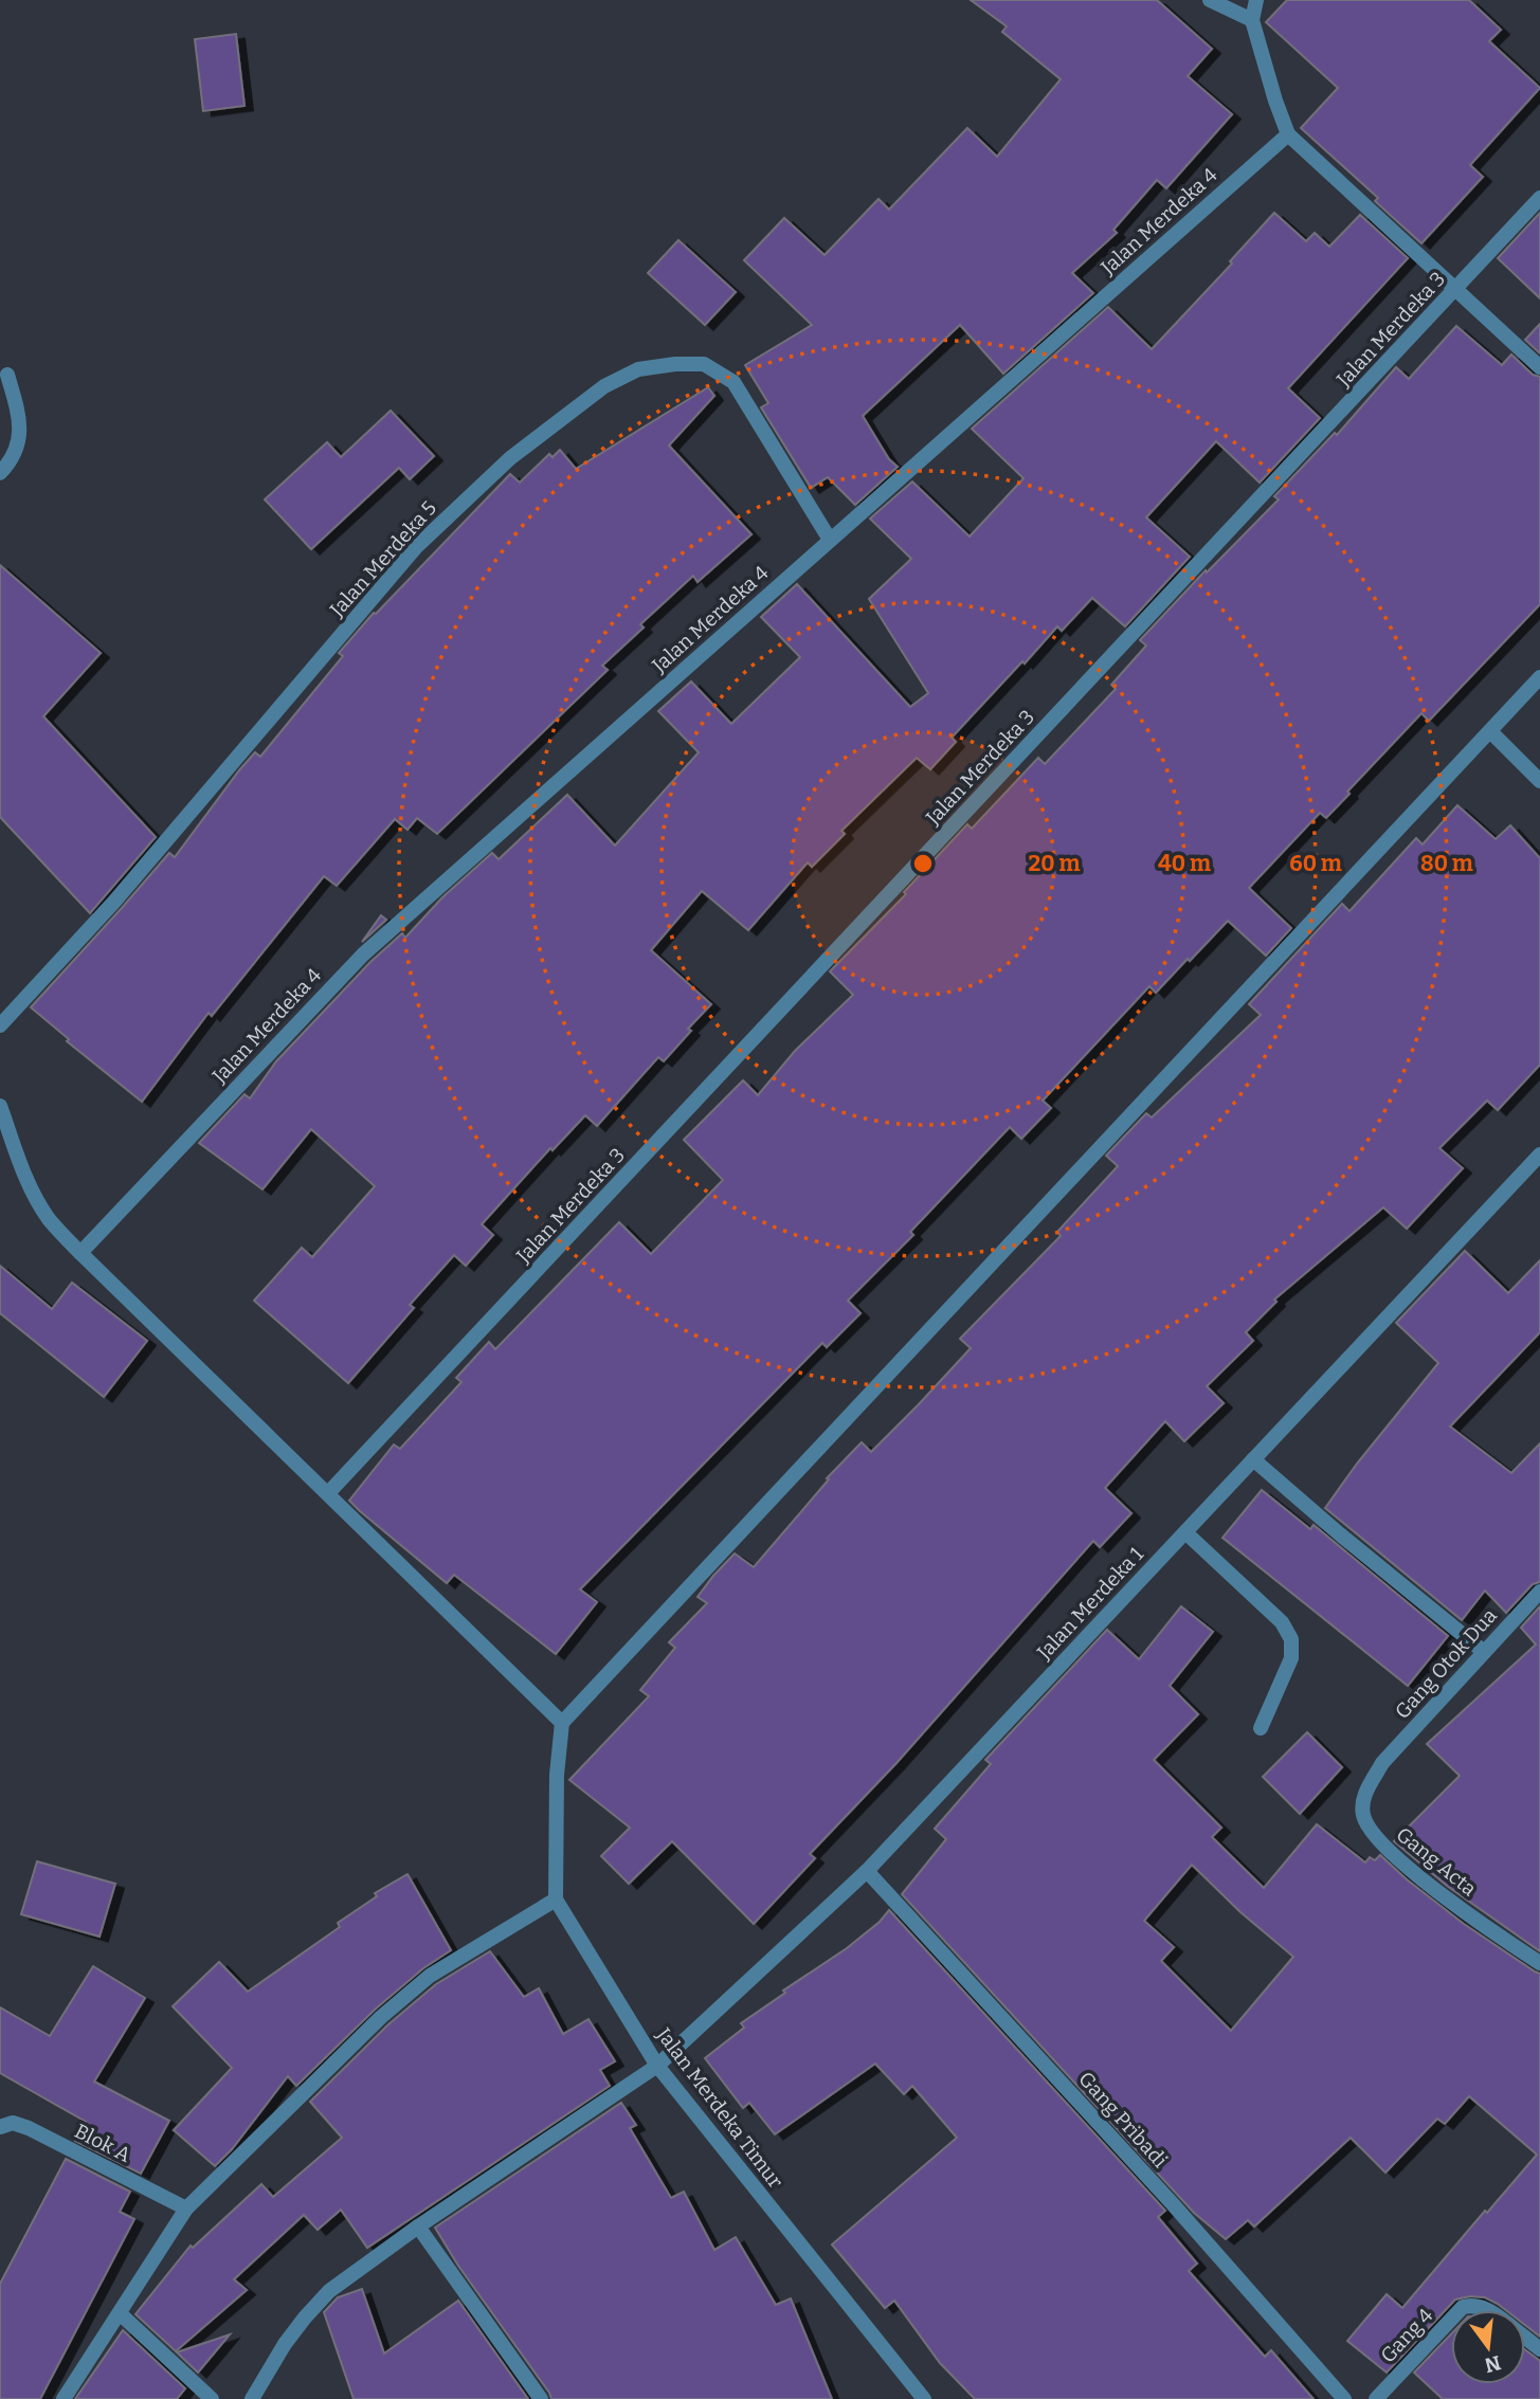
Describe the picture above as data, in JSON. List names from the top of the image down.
{
  "streets": {
    "street": [
      "Jalan Merdeka 4",
      "Jalan Merdeka 3",
      "Jalan Merdeka 5",
      "Jalan Merdeka 1",
      "Gang Otok Dua",
      "Gang Acta",
      "Jalan Merdeka Timur",
      "Gang Pribadi",
      "Blok A",
      "Gang 4"
    ]
  },
  "crossings": [
    ["Jalan Merdeka 4", "Jalan Merdeka 5"],
    ["Jalan Merdeka 1", "Jalan Merdeka Timur"],
    ["Jalan Merdeka 1", "Gang Pribadi"],
    ["Gang Otok Dua", "Gang Acta"]
  ],
  "north": "bottom",
  "rings": [
    "20 m",
    "40 m",
    "60 m",
    "80 m"
  ]
}
